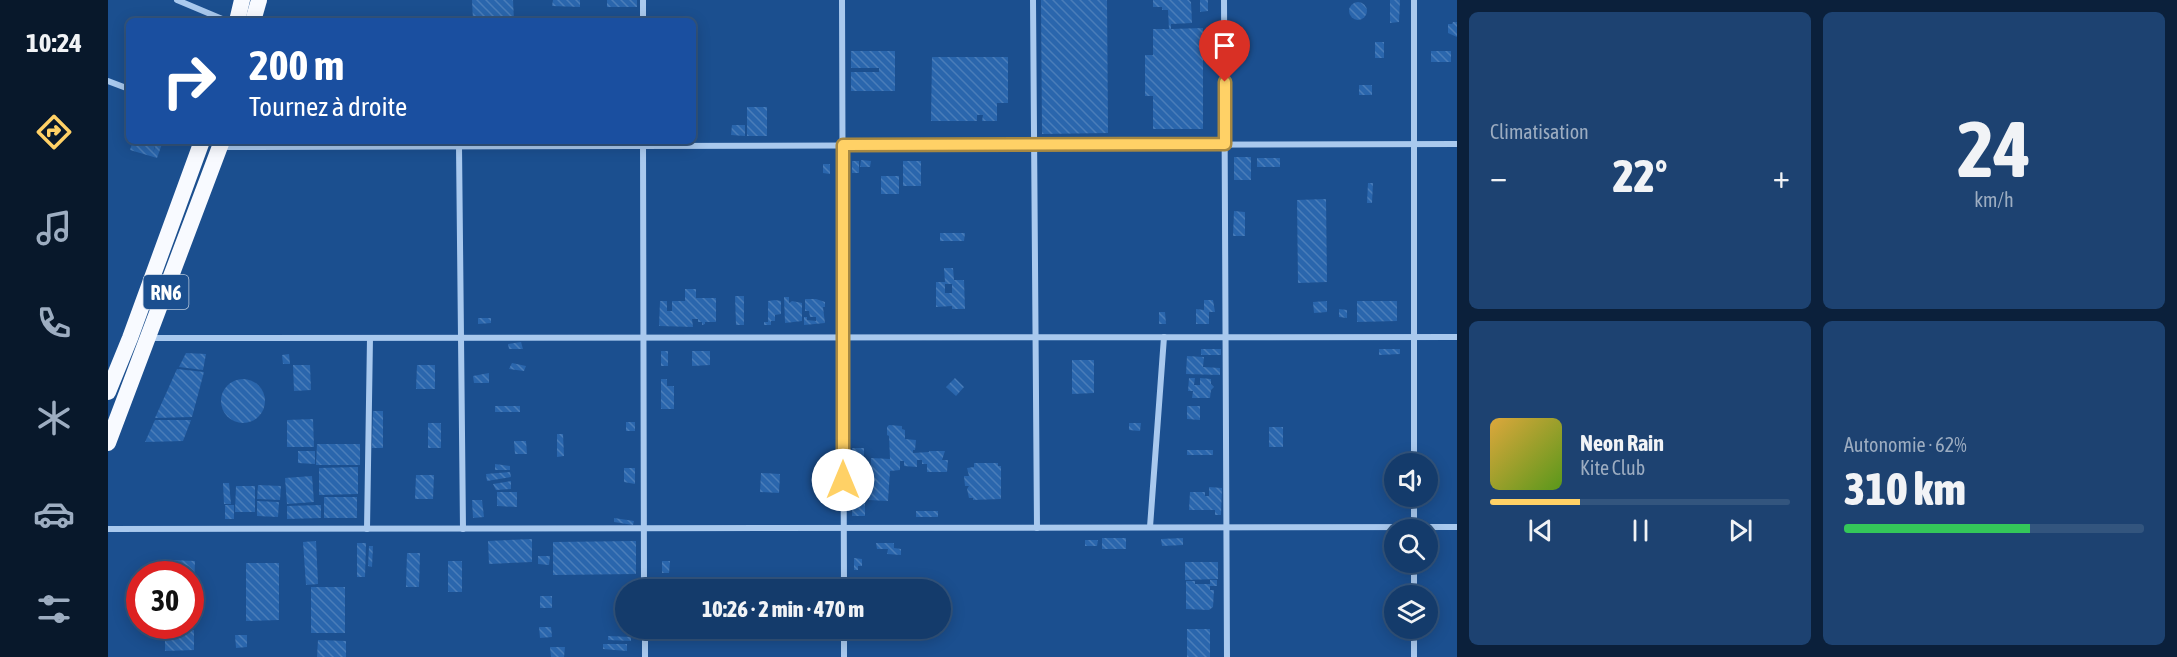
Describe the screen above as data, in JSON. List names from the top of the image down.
{
  "streets": {
    "highway": ["RN6"]
  },
  "page": {
    "tabs": "10:24",
    "tile": [
      "Climatisation",
      ["24", "km/h"],
      ["Autonomie · 62%", "310 km"]
    ],
    "turn": ["200 m", "Tournez à droite"],
    "heat": ["−", "22°", "+"],
    "song": ["Neon Rain", "Kite Club"],
    "limit": "30",
    "trip": "10:26 · 2 min · 470 m"
  }
}
